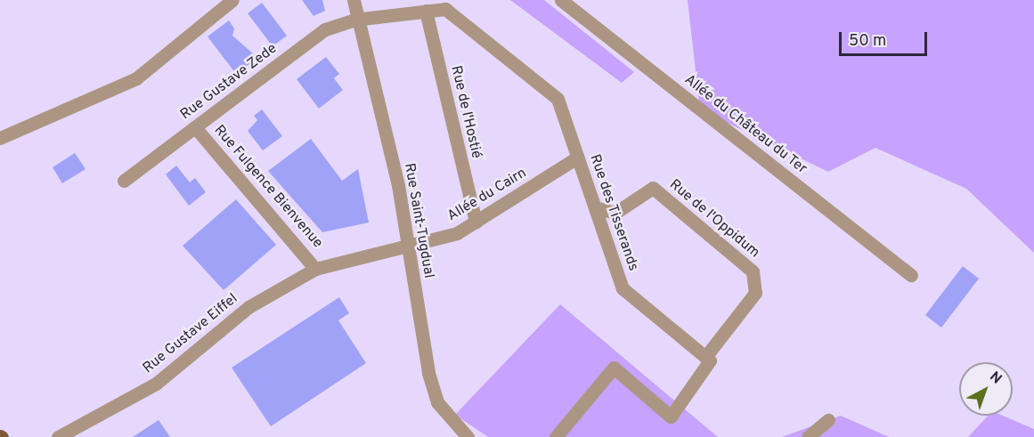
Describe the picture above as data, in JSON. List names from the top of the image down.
{
  "streets": {
    "street": [
      "Rue Gustave Zede",
      "Rue de l'Hostié",
      "Allée du Château du Ter",
      "Rue Fulgence Bienvenue",
      "Allée du Cairn",
      "Rue des Tisserands",
      "Rue de l'Oppidum",
      "Rue Saint-Tugdual",
      "Rue Gustave Eiffel"
    ]
  },
  "crossings": [
    ["Rue Gustave Zede", "Rue Fulgence Bienvenue"],
    ["Rue Gustave Zede", "Rue des Tisserands"],
    ["Rue Gustave Zede", "Rue Saint-Tugdual"],
    ["Rue de l'Hostié", "Allée du Cairn"],
    ["Rue de l'Hostié", "Rue des Tisserands"],
    ["Rue Fulgence Bienvenue", "Rue Gustave Eiffel"],
    ["Allée du Cairn", "Rue des Tisserands"],
    ["Allée du Cairn", "Rue Saint-Tugdual"],
    ["Allée du Cairn", "Rue Gustave Eiffel"],
    ["Rue des Tisserands", "Rue de l'Oppidum"],
    ["Rue des Tisserands", "Rue Saint-Tugdual"],
    ["Rue Saint-Tugdual", "Rue Gustave Eiffel"]
  ],
  "scale_bar": "50 m",
  "north": "top right"
}
